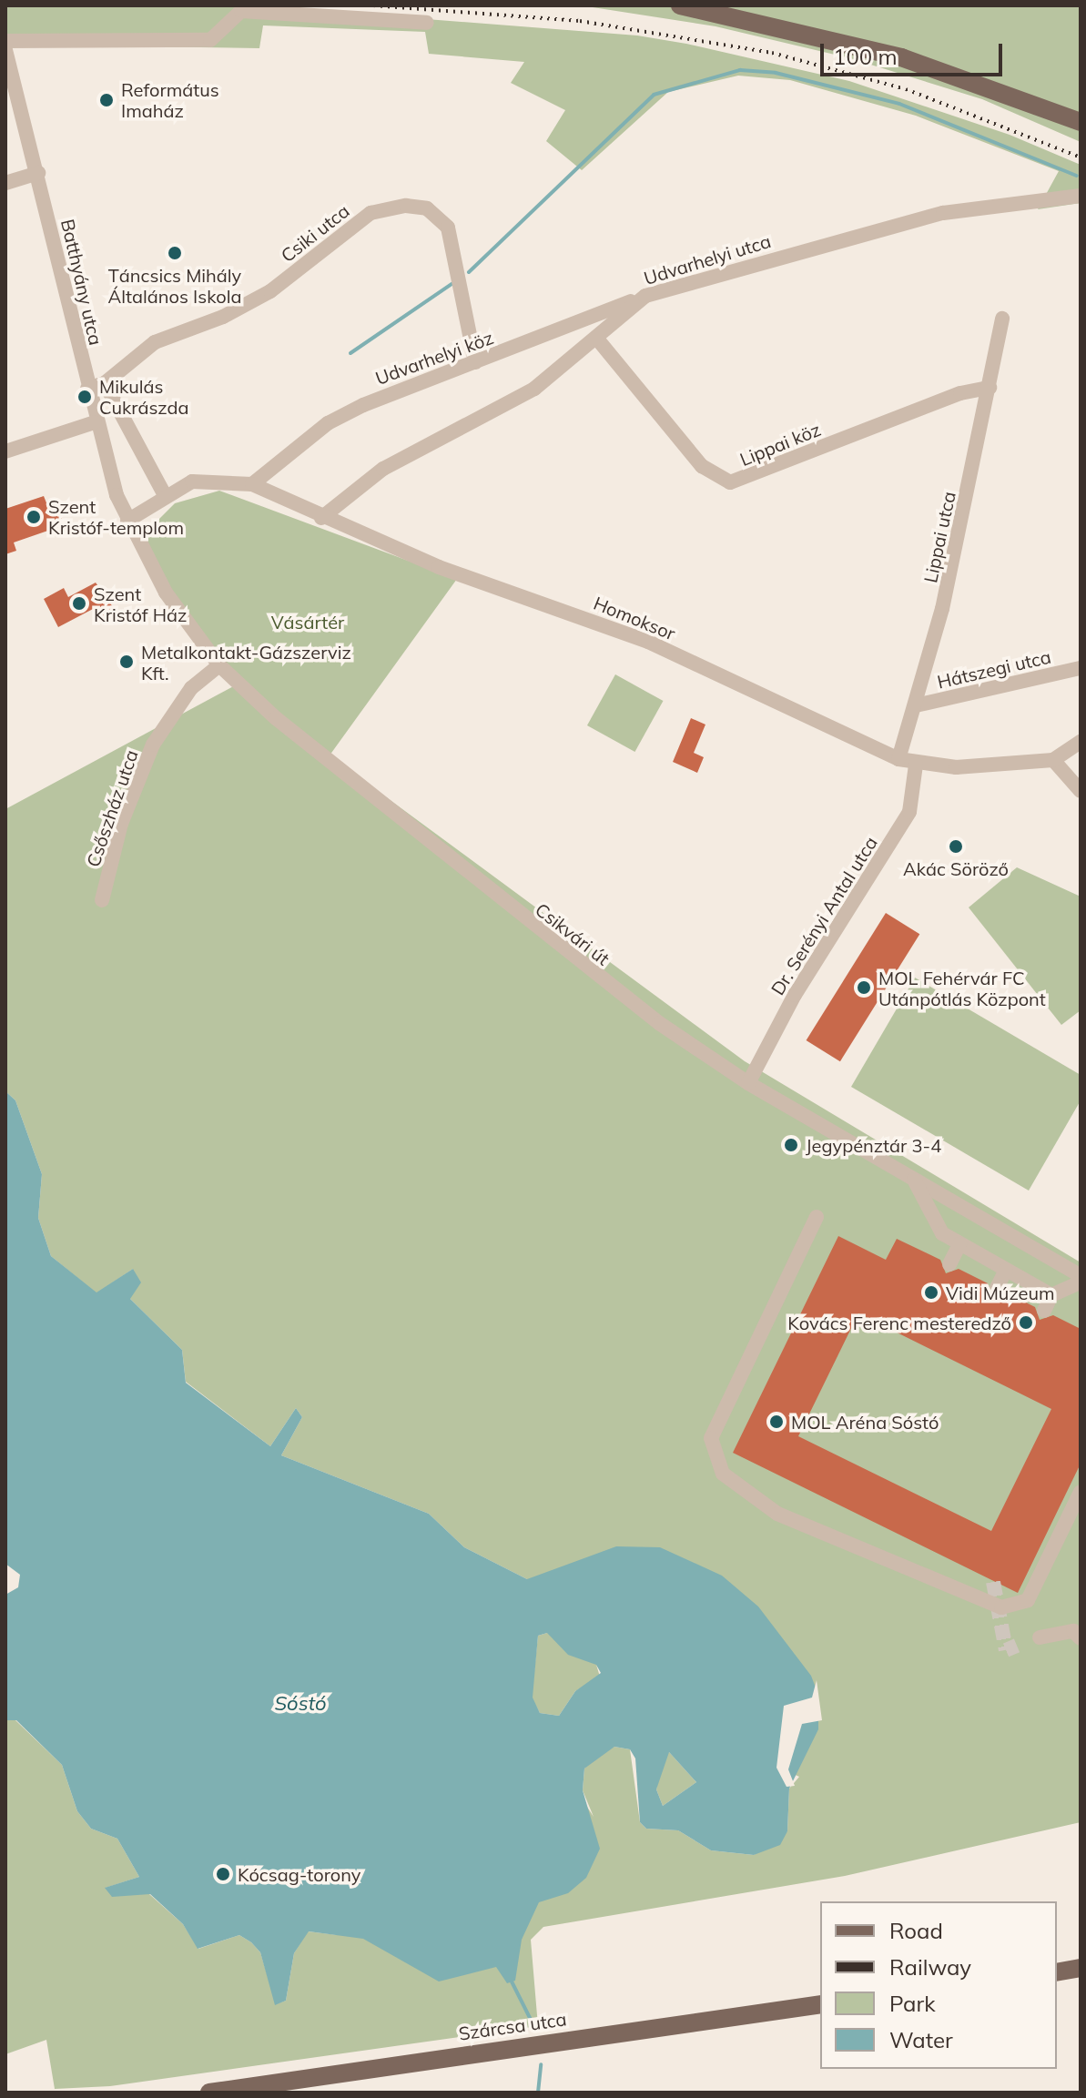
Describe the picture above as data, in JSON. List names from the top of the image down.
{
  "streets": {
    "main road": ["Szárcsa utca"],
    "street": [
      "Csiki utca",
      "Udvarhelyi utca",
      "Batthyány utca",
      "Udvarhelyi köz",
      "Lippai köz",
      "Lippai utca",
      "Homoksor",
      "Hátszegi utca",
      "Csőszház utca",
      "Dr. Serényi Antal utca",
      "Csikvári út"
    ]
  },
  "crossings": [
    ["Csiki utca", "Batthyány utca"],
    ["Csiki utca", "Udvarhelyi köz"],
    ["Udvarhelyi utca", "Udvarhelyi köz"],
    ["Udvarhelyi utca", "Lippai köz"],
    ["Udvarhelyi utca", "Homoksor"],
    ["Batthyány utca", "Homoksor"],
    ["Batthyány utca", "Csikvári út"],
    ["Udvarhelyi köz", "Homoksor"],
    ["Lippai köz", "Lippai utca"],
    ["Lippai utca", "Homoksor"],
    ["Lippai utca", "Hátszegi utca"],
    ["Homoksor", "Dr. Serényi Antal utca"],
    ["Homoksor", "Csikvári út"],
    ["Csőszház utca", "Csikvári út"],
    ["Dr. Serényi Antal utca", "Csikvári út"]
  ],
  "water": ["Sóstó"],
  "parks": ["Vásártér"],
  "places": [
    "Református Imaház",
    "Táncsics Mihály Általános Iskola",
    "Mikulás Cukrászda",
    "Szent Kristóf-templom",
    "Szent Kristóf Ház",
    "Metalkontakt-Gázszerviz Kft.",
    "Akác Söröző",
    "MOL Fehérvár FC Utánpótlás Központ",
    "Jegypénztár 3-4",
    "Vidi Múzeum",
    "Kovács Ferenc mesteredző",
    "MOL Aréna Sóstó",
    "Kócsag-torony"
  ],
  "legend": [
    "Road",
    "Railway",
    "Park",
    "Water"
  ],
  "scale_bar": "100 m"
}
